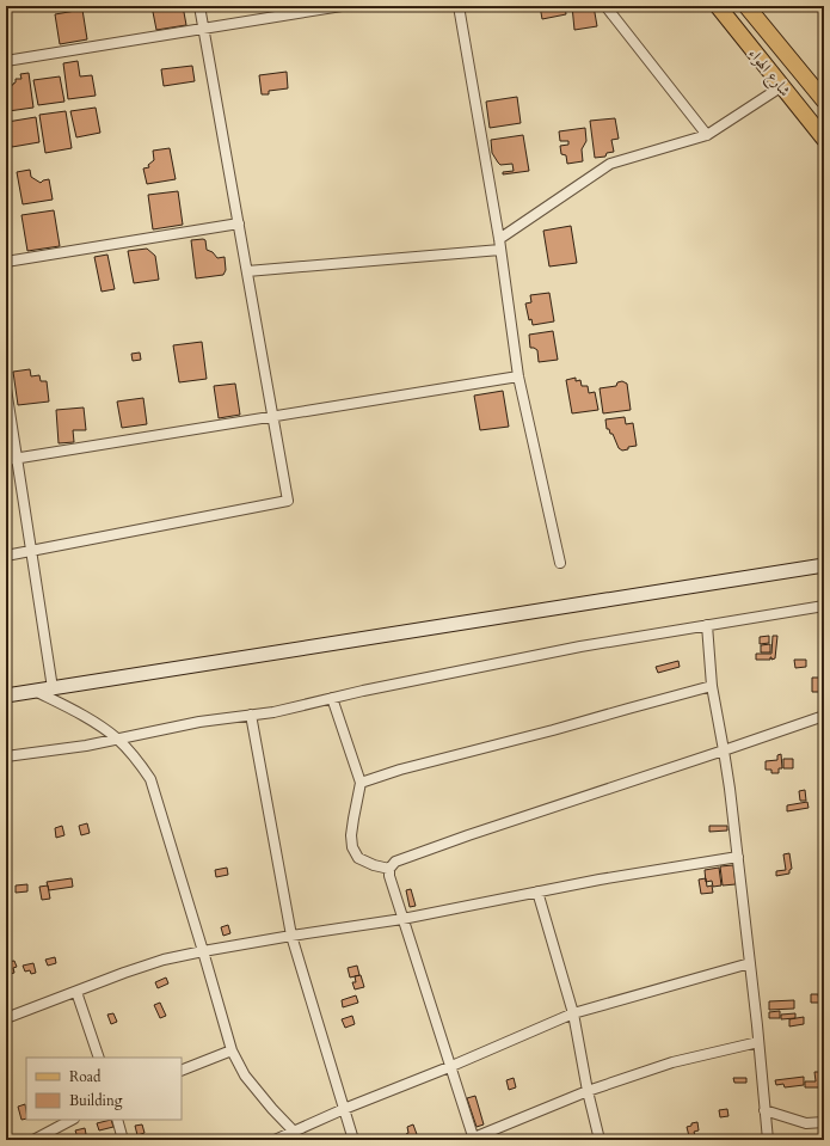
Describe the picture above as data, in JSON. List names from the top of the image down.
{
  "streets": {
    "main road": ["شارع الهواء"]
  },
  "legend": ["Road", "Building"]
}
